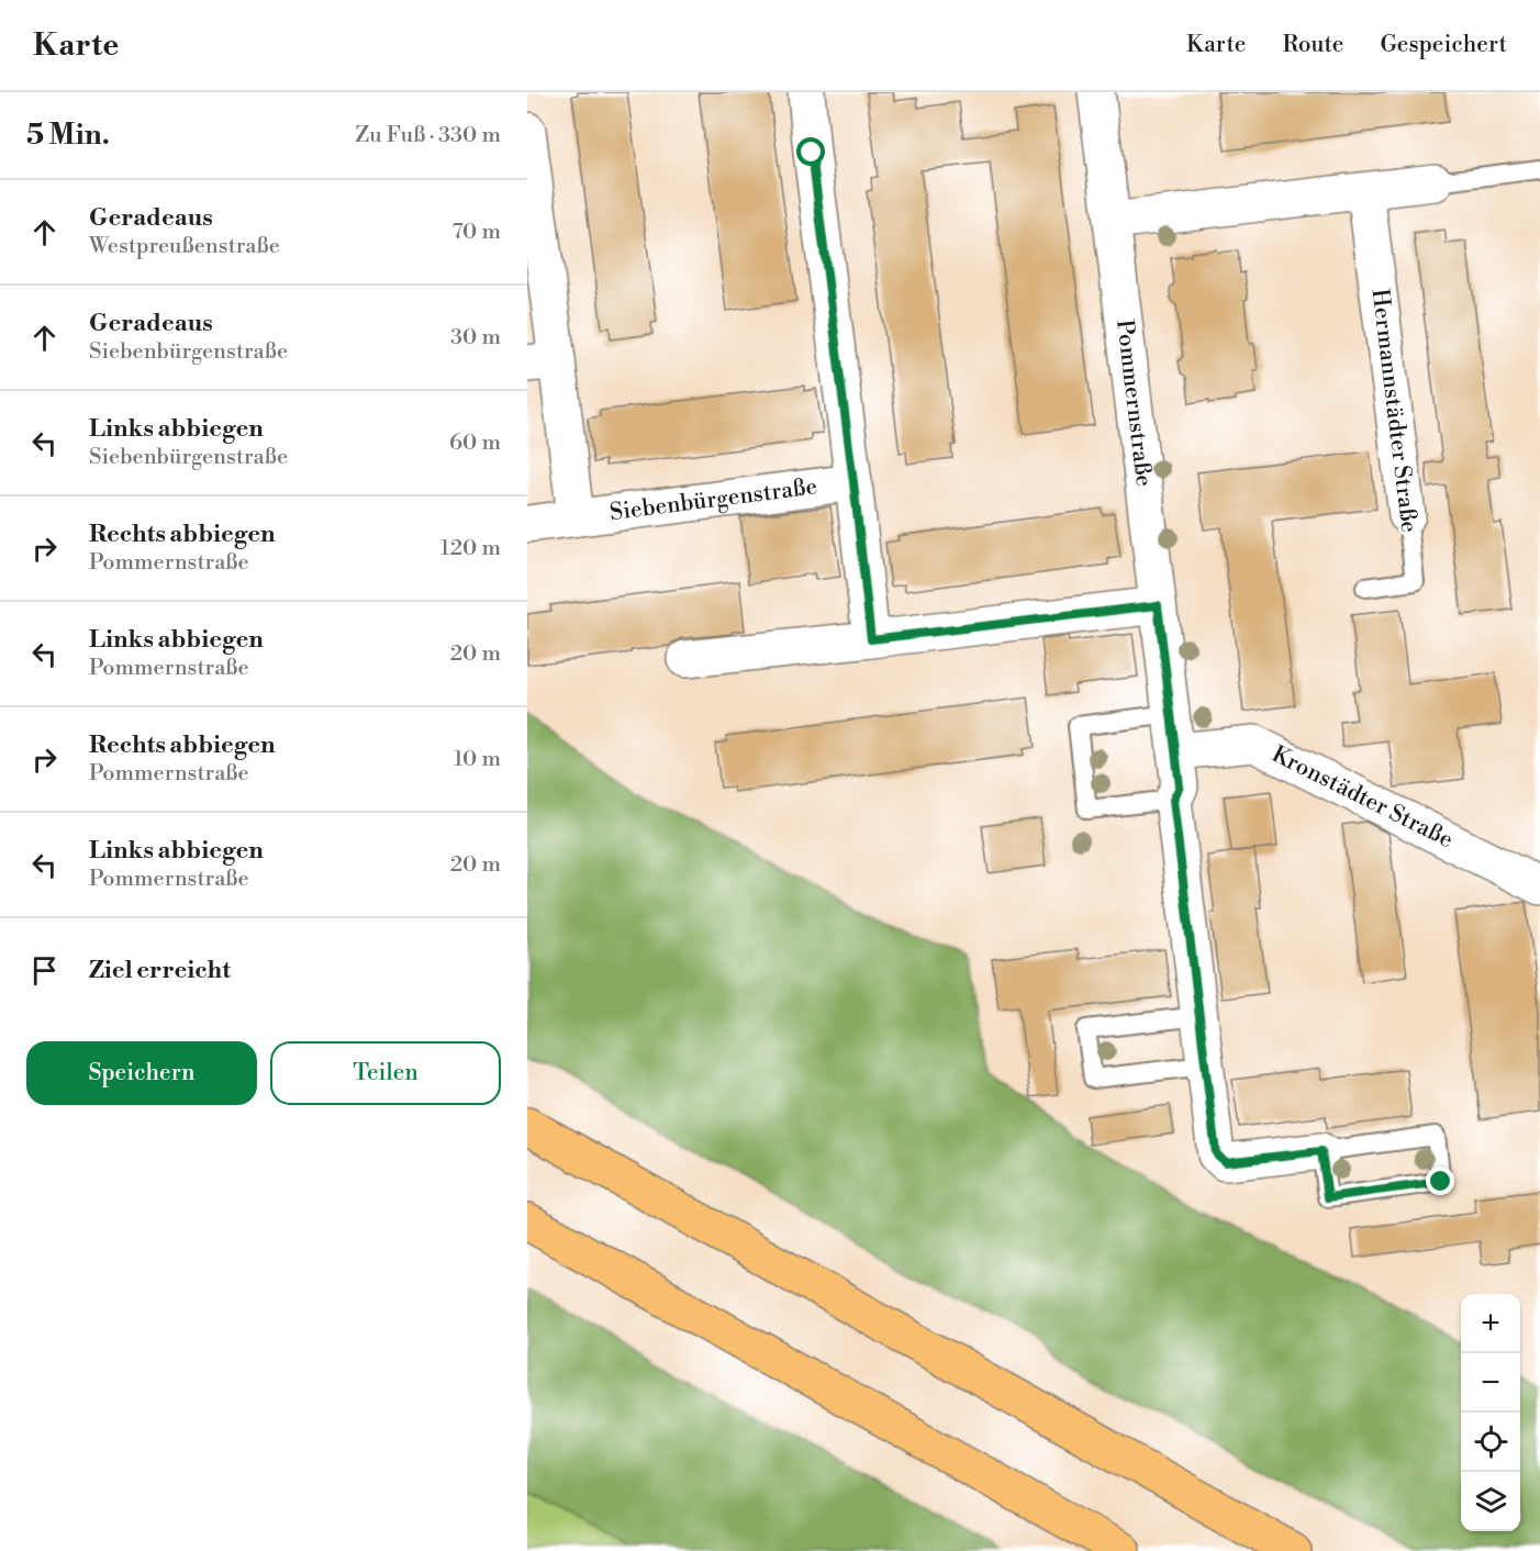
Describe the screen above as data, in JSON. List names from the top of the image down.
{
  "streets": {
    "street": [
      "Pommernstraße",
      "Hermannstädter Straße",
      "Siebenbürgenstraße",
      "Kronstädter Straße"
    ]
  },
  "crossings": [
    ["Pommernstraße", "Kronstädter Straße"]
  ],
  "page": {
    "header": "Karte",
    "nav": ["Karte", "Route", "Gespeichert"],
    "heading": ["5 Min.", "Zu Fuß · 330 m"],
    "list": [
      ["Geradeaus", "Westpreußenstraße", "70 m"],
      ["Geradeaus", "Siebenbürgenstraße", "30 m"],
      ["Links abbiegen", "Siebenbürgenstraße", "60 m"],
      ["Rechts abbiegen", "Pommernstraße", "120 m"],
      ["Links abbiegen", "Pommernstraße", "20 m"],
      ["Rechts abbiegen", "Pommernstraße", "10 m"],
      ["Links abbiegen", "Pommernstraße", "20 m"],
      "Ziel erreicht"
    ],
    "buttons": ["Speichern", "Teilen"],
    "map_buttons": ["+", "−"]
  }
}
